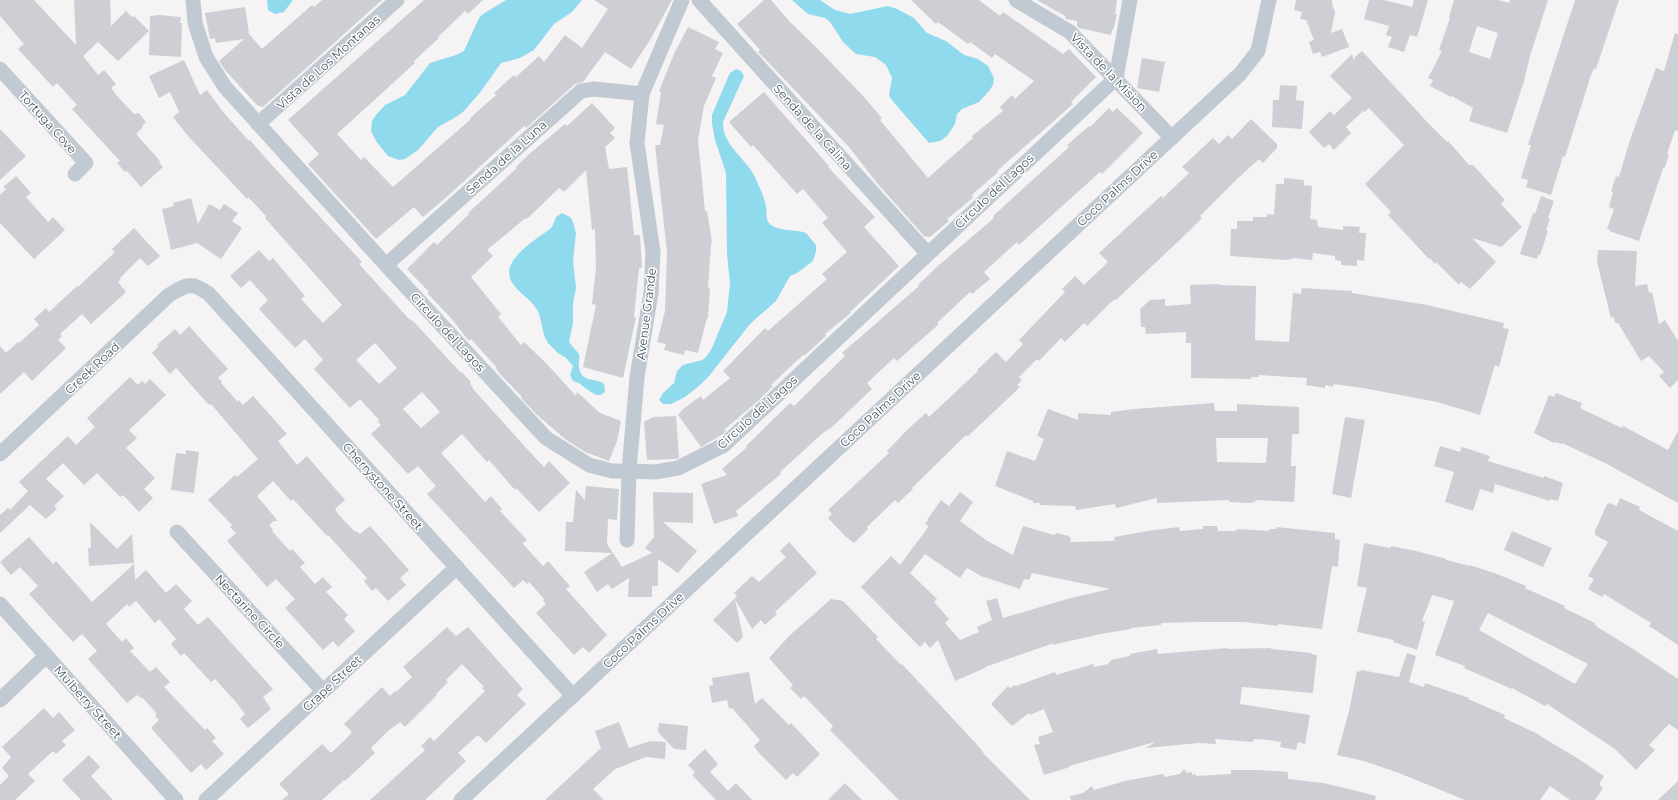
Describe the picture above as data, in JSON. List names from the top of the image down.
{
  "streets": {
    "street": [
      "Vista de Los Montanas",
      "Vista de la Mision",
      "Tortuga Cove",
      "Senda de la Calina",
      "Senda de la Luna",
      "Coco Palms Drive",
      "Circulo del Lagos",
      "Avenue Grande",
      "Creek Road",
      "Cherrystone Street",
      "Nectarine Circle",
      "Grape Street",
      "Mulberry Street"
    ]
  },
  "crossings": [
    ["Vista de Los Montanas", "Circulo del Lagos"],
    ["Vista de la Mision", "Coco Palms Drive"],
    ["Vista de la Mision", "Circulo del Lagos"],
    ["Senda de la Calina", "Circulo del Lagos"],
    ["Senda de la Luna", "Circulo del Lagos"],
    ["Senda de la Luna", "Avenue Grande"],
    ["Coco Palms Drive", "Cherrystone Street"],
    ["Circulo del Lagos", "Avenue Grande"],
    ["Creek Road", "Cherrystone Street"],
    ["Cherrystone Street", "Grape Street"],
    ["Nectarine Circle", "Grape Street"]
  ]
}
